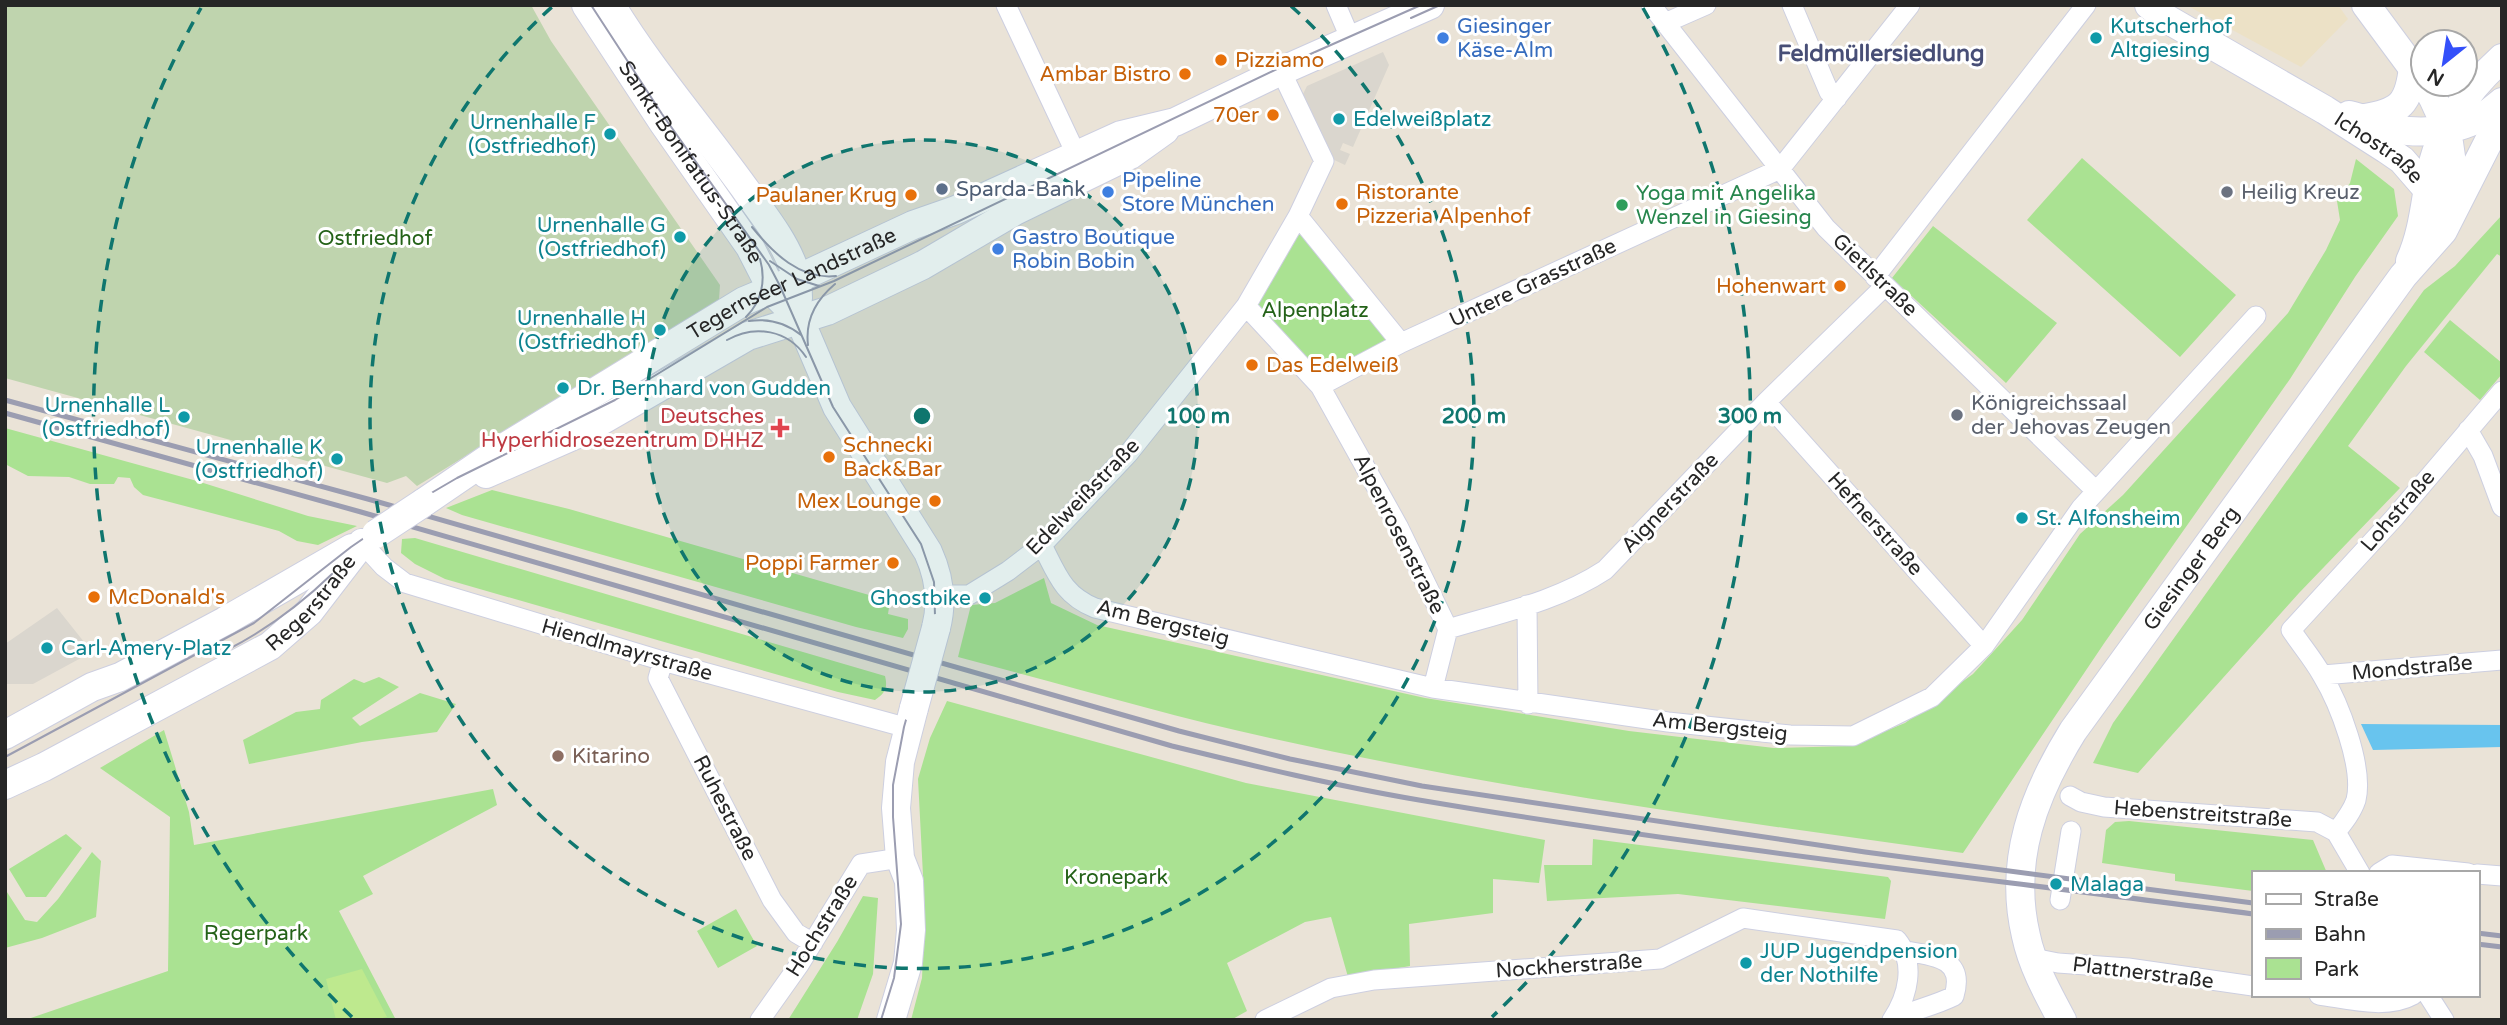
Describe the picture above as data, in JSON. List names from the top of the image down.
{
  "streets": {
    "main road": [
      "Ichostraße",
      "Sankt-Bonifatius-Straße",
      "Tegernseer Landstraße",
      "Giesinger Berg",
      "Regerstraße"
    ],
    "street": [
      "Gietlstraße",
      "Untere Grasstraße",
      "Edelweißstraße",
      "Aignerstraße",
      "Lohstraße",
      "Hefnerstraße",
      "Alpenrosenstraße",
      "Am Bergsteig",
      "Hiendlmayrstraße",
      "Mondstraße",
      "Ruhestraße",
      "Hebenstreitstraße",
      "Hochstraße",
      "Nockherstraße",
      "Plattnerstraße"
    ]
  },
  "crossings": [
    ["Ichostraße", "Giesinger Berg"],
    ["Sankt-Bonifatius-Straße", "Tegernseer Landstraße"],
    ["Sankt-Bonifatius-Straße", "Edelweißstraße"],
    ["Sankt-Bonifatius-Straße", "Hiendlmayrstraße"],
    ["Sankt-Bonifatius-Straße", "Hochstraße"],
    ["Gietlstraße", "Untere Grasstraße"],
    ["Gietlstraße", "Aignerstraße"],
    ["Gietlstraße", "Am Bergsteig"],
    ["Tegernseer Landstraße", "Edelweißstraße"],
    ["Tegernseer Landstraße", "Regerstraße"],
    ["Tegernseer Landstraße", "Hiendlmayrstraße"],
    ["Edelweißstraße", "Am Bergsteig"],
    ["Aignerstraße", "Hefnerstraße"],
    ["Aignerstraße", "Alpenrosenstraße"],
    ["Lohstraße", "Mondstraße"],
    ["Hefnerstraße", "Am Bergsteig"],
    ["Alpenrosenstraße", "Am Bergsteig"],
    ["Giesinger Berg", "Plattnerstraße"],
    ["Regerstraße", "Hiendlmayrstraße"],
    ["Hiendlmayrstraße", "Ruhestraße"],
    ["Ruhestraße", "Hochstraße"]
  ],
  "districts": ["Feldmüllersiedlung"],
  "parks": [
    "Ostfriedhof",
    "Alpenplatz",
    "Kronepark",
    "Regerpark"
  ],
  "places": {
    "other": [
      "Giesinger Käse-Alm",
      "Kutscherhof Altgiesing",
      "Pizziamo",
      "Ambar Bistro",
      "70er",
      "Edelweißplatz",
      "Urnenhalle F (Ostfriedhof)",
      "Sparda-Bank",
      "Pipeline Store München",
      "Heilig Kreuz",
      "Paulaner Krug",
      "Ristorante Pizzeria Alpenhof",
      "Yoga mit Angelika Wenzel in Giesing",
      "Urnenhalle G (Ostfriedhof)",
      "Gastro Boutique Robin Bobin",
      "Hohenwart",
      "Urnenhalle H (Ostfriedhof)",
      "Das Edelweiß",
      "Dr. Bernhard von Gudden",
      "Königreichssaal der Jehovas Zeugen",
      "Urnenhalle L (Ostfriedhof)",
      "Schnecki Back&Bar",
      "Urnenhalle K (Ostfriedhof)",
      "Mex Lounge",
      "St. Alfonsheim",
      "Poppi Farmer",
      "McDonald's",
      "Ghostbike",
      "Carl-Amery-Platz",
      "Kitarino",
      "Malaga",
      "JUP Jugendpension der Nothilfe"
    ],
    "health": ["Deutsches Hyperhidrosezentrum DHHZ"]
  },
  "legend": ["Straße", "Bahn", "Park"],
  "north": "bottom left",
  "rings": ["100 m", "200 m", "300 m"]
}
